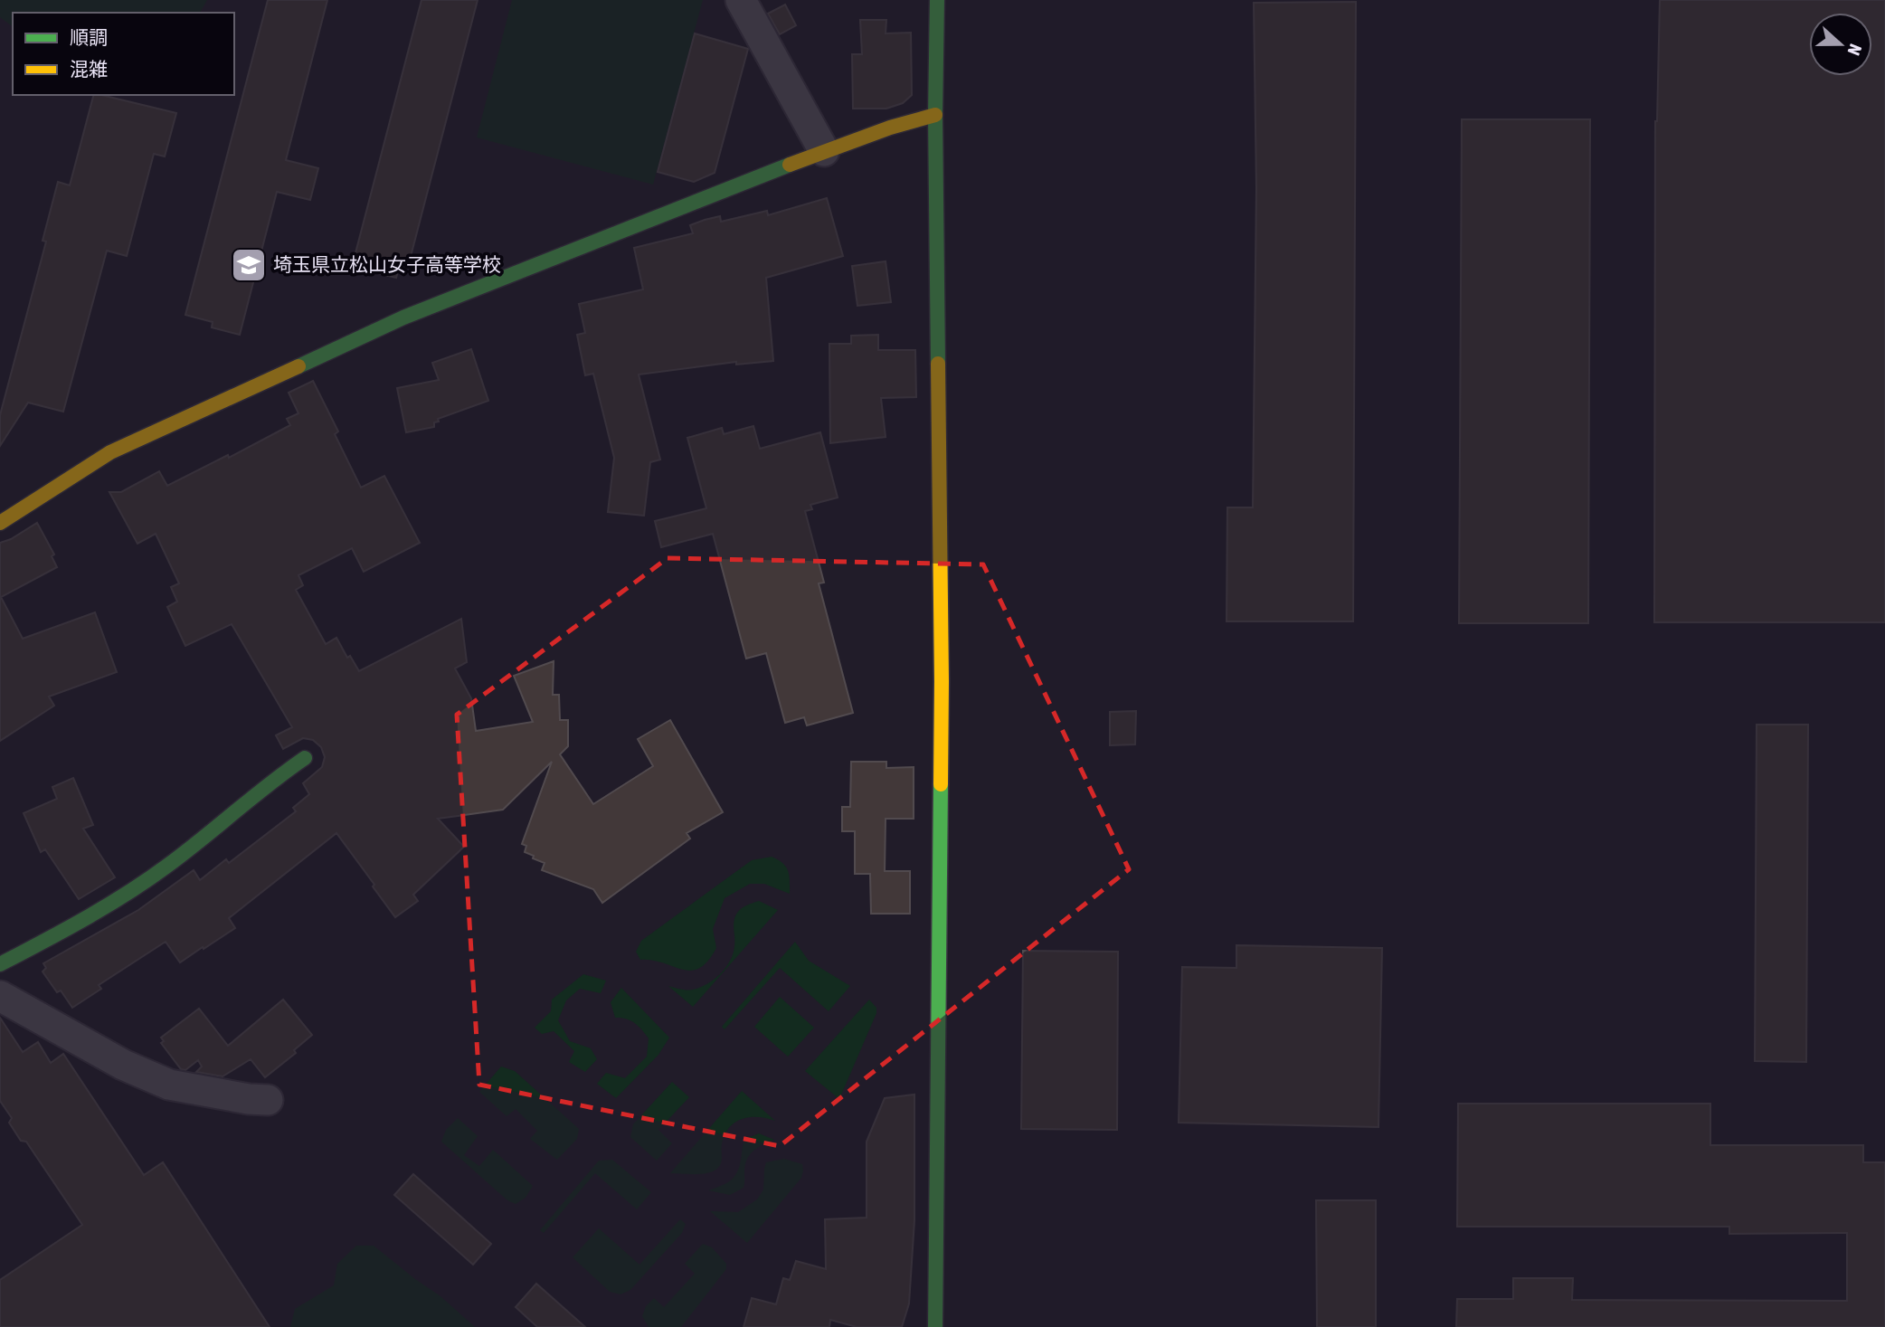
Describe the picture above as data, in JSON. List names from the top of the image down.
{
  "places": {
    "school or university": ["埼玉県立松山女子高等学校"]
  },
  "legend": ["順調", "混雑"],
  "north": "right"
}
